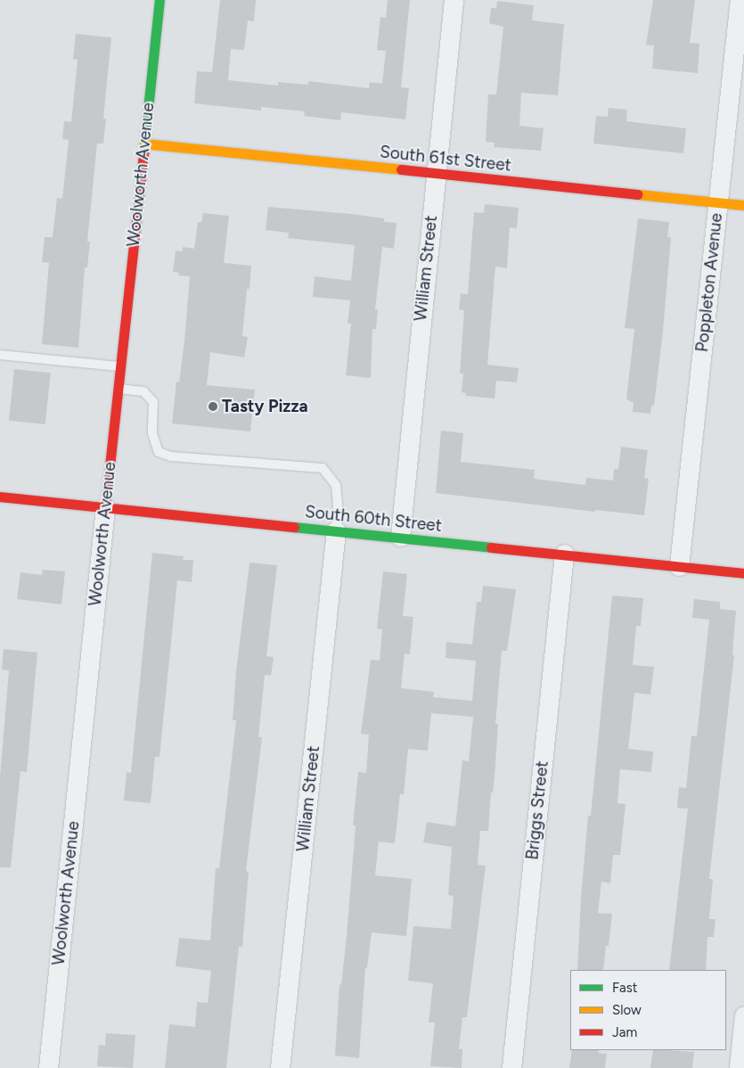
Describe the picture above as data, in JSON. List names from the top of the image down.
{
  "streets": {
    "street": [
      "South 61st Street",
      "Woolworth Avenue",
      "William Street",
      "Poppleton Avenue",
      "South 60th Street",
      "Briggs Street"
    ]
  },
  "crossings": [
    ["South 61st Street", "Woolworth Avenue"],
    ["South 61st Street", "William Street"],
    ["South 61st Street", "Poppleton Avenue"],
    ["Woolworth Avenue", "South 60th Street"],
    ["William Street", "South 60th Street"],
    ["Poppleton Avenue", "South 60th Street"],
    ["South 60th Street", "Briggs Street"]
  ],
  "places": ["Tasty Pizza"],
  "legend": ["Fast", "Slow", "Jam"]
}
